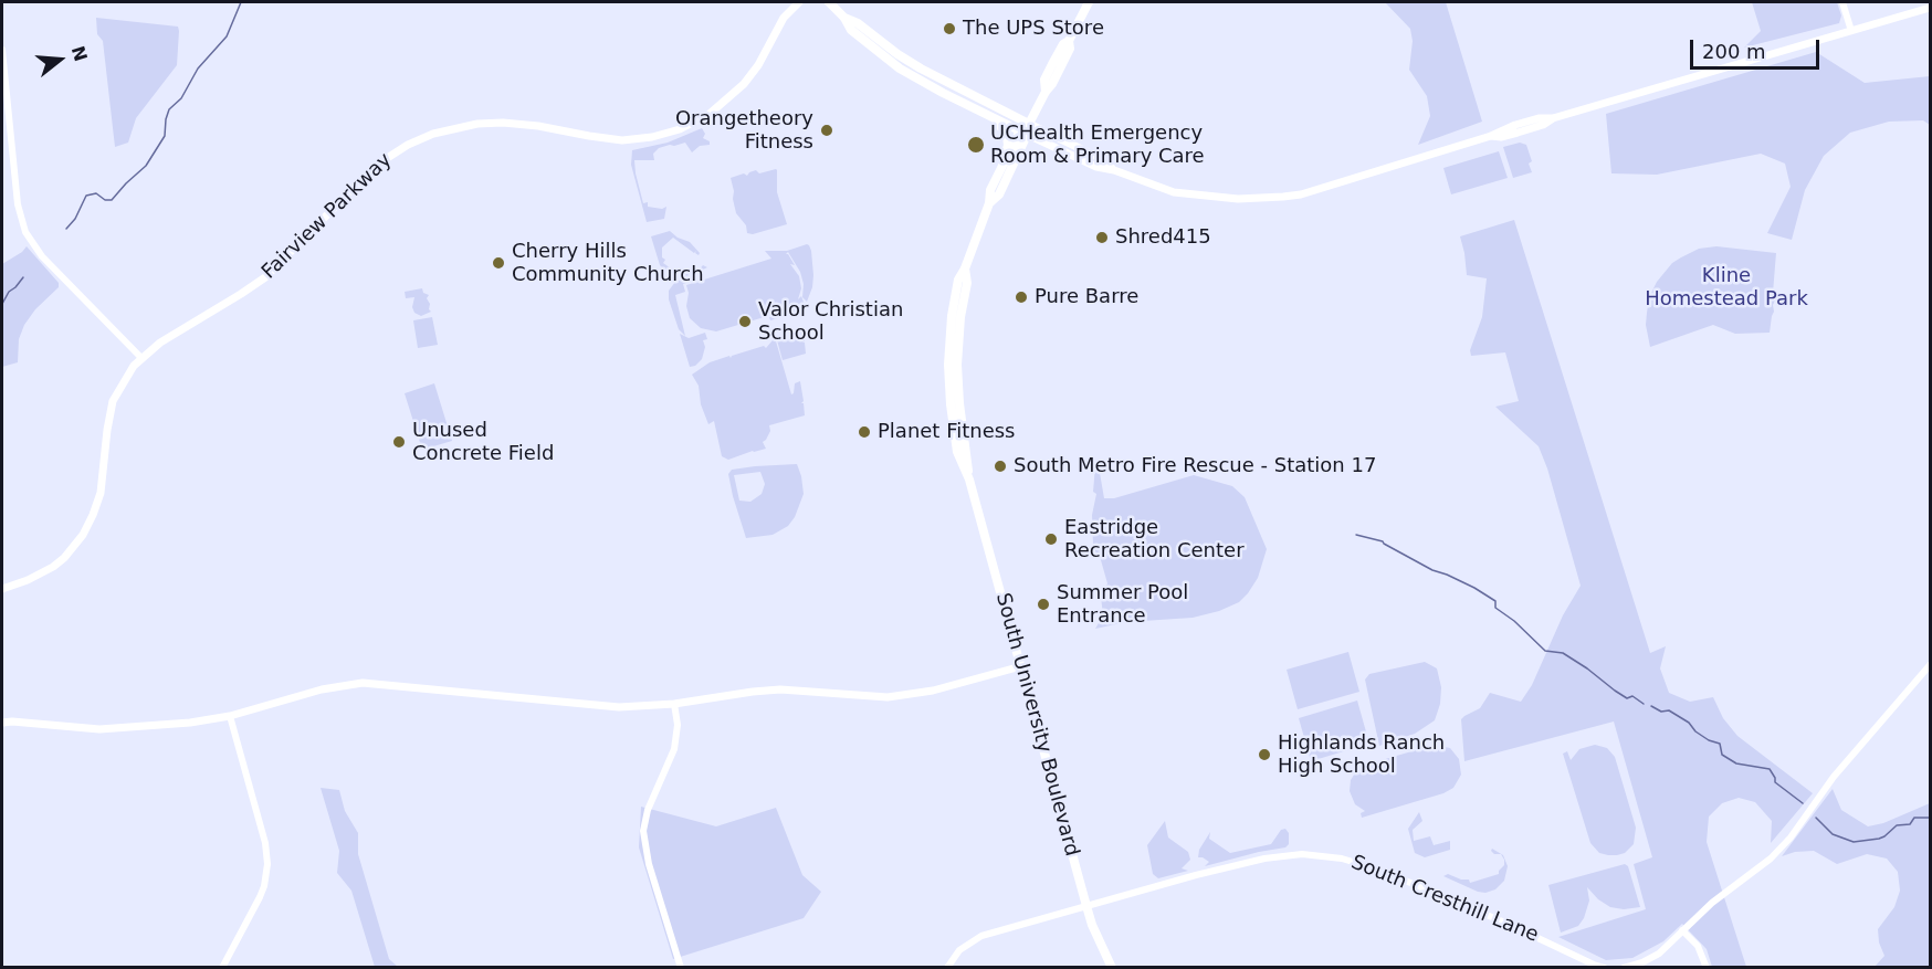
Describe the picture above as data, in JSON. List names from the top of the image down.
{
  "streets": {
    "main road": ["Fairview Parkway", "South University Boulevard"],
    "street": ["South Cresthill Lane"]
  },
  "crossings": [
    ["South University Boulevard", "South Cresthill Lane"]
  ],
  "parks": ["Kline Homestead Park"],
  "places": [
    "The UPS Store",
    "Orangetheory Fitness",
    "UCHealth Emergency Room & Primary Care",
    "Shred415",
    "Cherry Hills Community Church",
    "Pure Barre",
    "Valor Christian School",
    "Planet Fitness",
    "Unused Concrete Field",
    "South Metro Fire Rescue - Station 17",
    "Eastridge Recreation Center",
    "Summer Pool Entrance",
    "Highlands Ranch High School"
  ],
  "scale_bar": "200 m",
  "north": "right"
}
